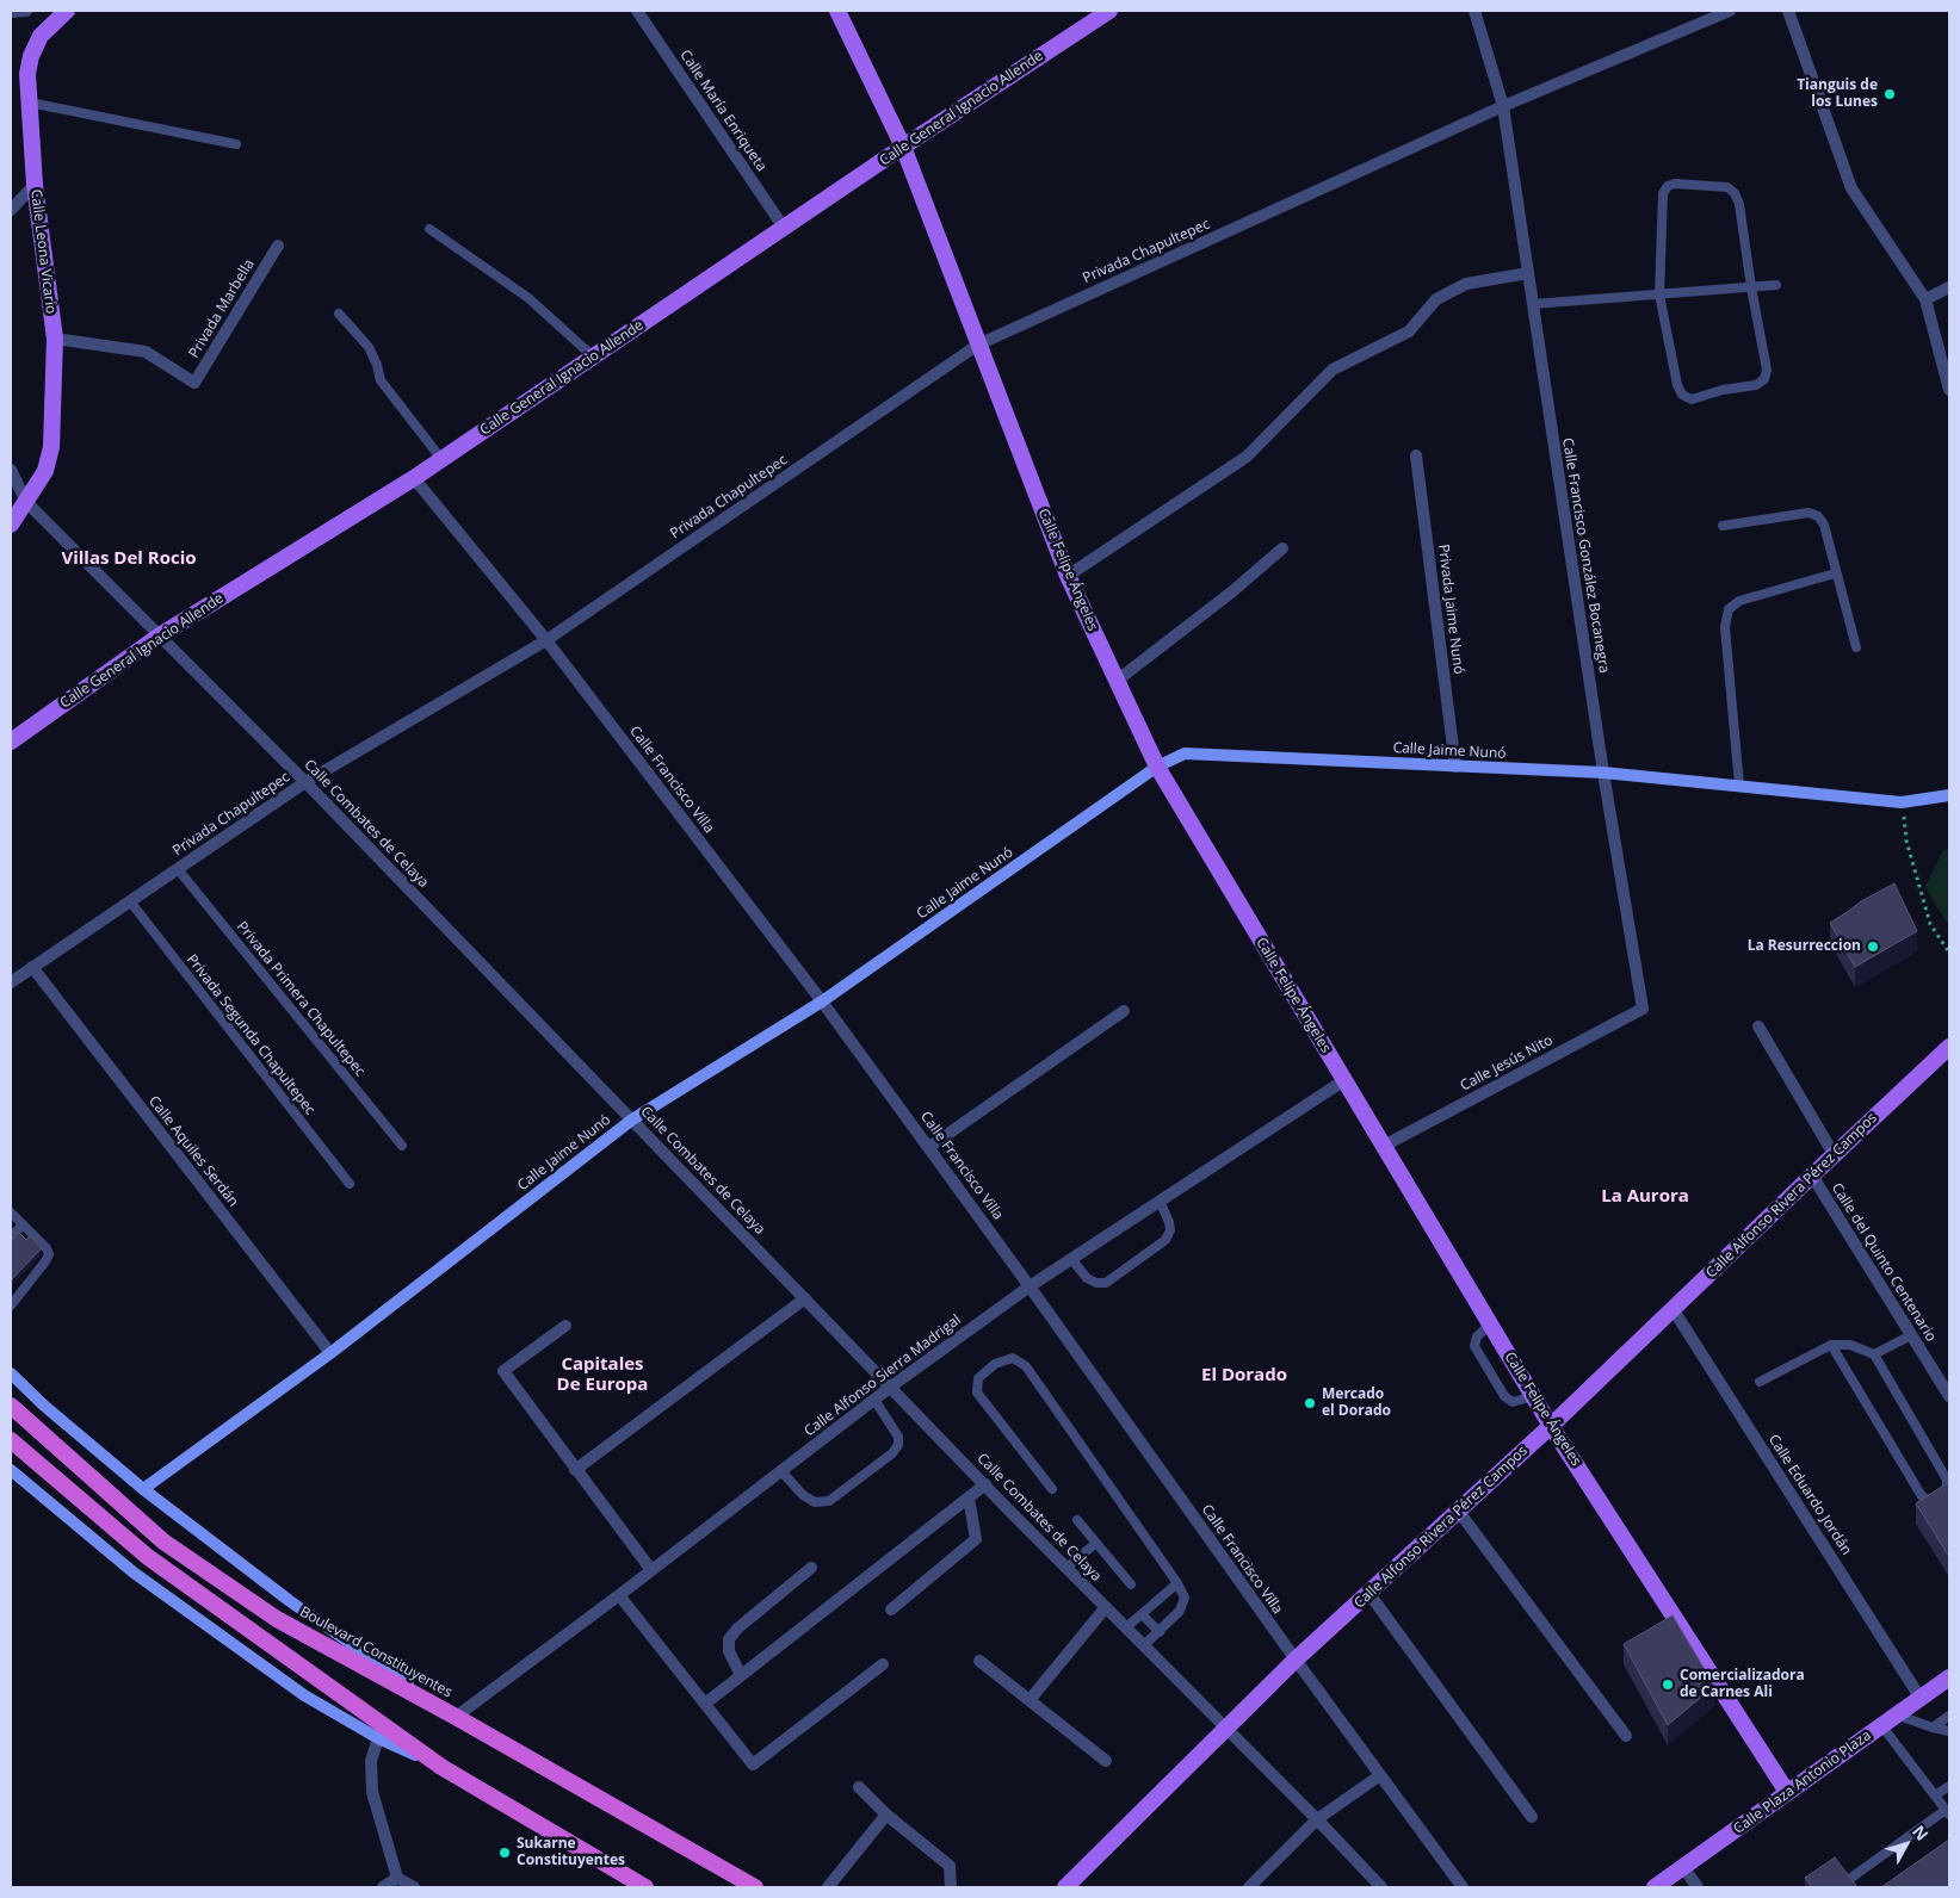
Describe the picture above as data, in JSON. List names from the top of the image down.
{
  "streets": {
    "highway": ["Boulevard Constituyentes"],
    "main road": [
      "Calle General Ignacio Allende",
      "Calle Leona Vicario",
      "Calle Felipe Ángeles",
      "Calle Jaime Nunó",
      "Calle Alfonso Rivera Pérez Campos",
      "Calle Plaza Antonio Plaza"
    ],
    "street": [
      "Calle María Enriqueta",
      "Privada Chapultepec",
      "Privada Marbella",
      "Calle Francisco González Bocanegra",
      "Privada Jaime Nunó",
      "Calle Francisco Villa",
      "Calle Combates de Celaya",
      "Calle Jesús Nito",
      "Calle Aquiles Serdán",
      "Calle del Quinto Centenario",
      "Calle Alfonso Sierra Madrigal",
      "Calle Eduardo Jordán"
    ],
    "lane": ["Privada Primera Chapultepec", "Privada Segunda Chapultepec"]
  },
  "crossings": [
    ["Calle General Ignacio Allende", "Calle María Enriqueta"],
    ["Calle General Ignacio Allende", "Calle Felipe Ángeles"],
    ["Calle General Ignacio Allende", "Calle Francisco Villa"],
    ["Calle General Ignacio Allende", "Calle Combates de Celaya"],
    ["Calle Leona Vicario", "Privada Marbella"],
    ["Calle Leona Vicario", "Calle Combates de Celaya"],
    ["Privada Chapultepec", "Calle Francisco González Bocanegra"],
    ["Privada Chapultepec", "Calle Felipe Ángeles"],
    ["Privada Chapultepec", "Calle Francisco Villa"],
    ["Privada Chapultepec", "Calle Combates de Celaya"],
    ["Privada Chapultepec", "Privada Primera Chapultepec"],
    ["Privada Chapultepec", "Privada Segunda Chapultepec"],
    ["Privada Chapultepec", "Calle Aquiles Serdán"],
    ["Calle Francisco González Bocanegra", "Calle Jaime Nunó"],
    ["Calle Francisco González Bocanegra", "Calle Jesús Nito"],
    ["Calle Felipe Ángeles", "Calle Jaime Nunó"],
    ["Calle Felipe Ángeles", "Calle Jesús Nito"],
    ["Calle Felipe Ángeles", "Calle Alfonso Rivera Pérez Campos"],
    ["Calle Felipe Ángeles", "Calle Alfonso Sierra Madrigal"],
    ["Calle Felipe Ángeles", "Calle Plaza Antonio Plaza"],
    ["Privada Jaime Nunó", "Calle Jaime Nunó"],
    ["Calle Jaime Nunó", "Calle Francisco Villa"],
    ["Calle Jaime Nunó", "Calle Combates de Celaya"],
    ["Calle Jaime Nunó", "Calle Aquiles Serdán"],
    ["Calle Francisco Villa", "Calle Alfonso Rivera Pérez Campos"],
    ["Calle Francisco Villa", "Calle Alfonso Sierra Madrigal"],
    ["Calle Combates de Celaya", "Calle Alfonso Rivera Pérez Campos"],
    ["Calle Combates de Celaya", "Calle Alfonso Sierra Madrigal"],
    ["Calle Alfonso Rivera Pérez Campos", "Calle del Quinto Centenario"],
    ["Calle Alfonso Rivera Pérez Campos", "Calle Eduardo Jordán"],
    ["Calle Alfonso Sierra Madrigal", "Boulevard Constituyentes"],
    ["Calle Eduardo Jordán", "Calle Plaza Antonio Plaza"]
  ],
  "districts": [
    "Villas Del Rocio",
    "La Aurora",
    "Capitales De Europa",
    "El Dorado"
  ],
  "places": [
    "Tianguis de los Lunes",
    "La Resurreccion",
    "Mercado el Dorado",
    "Comercializadora de Carnes Ali",
    "Sukarne Constituyentes"
  ],
  "north": "top right"
}
